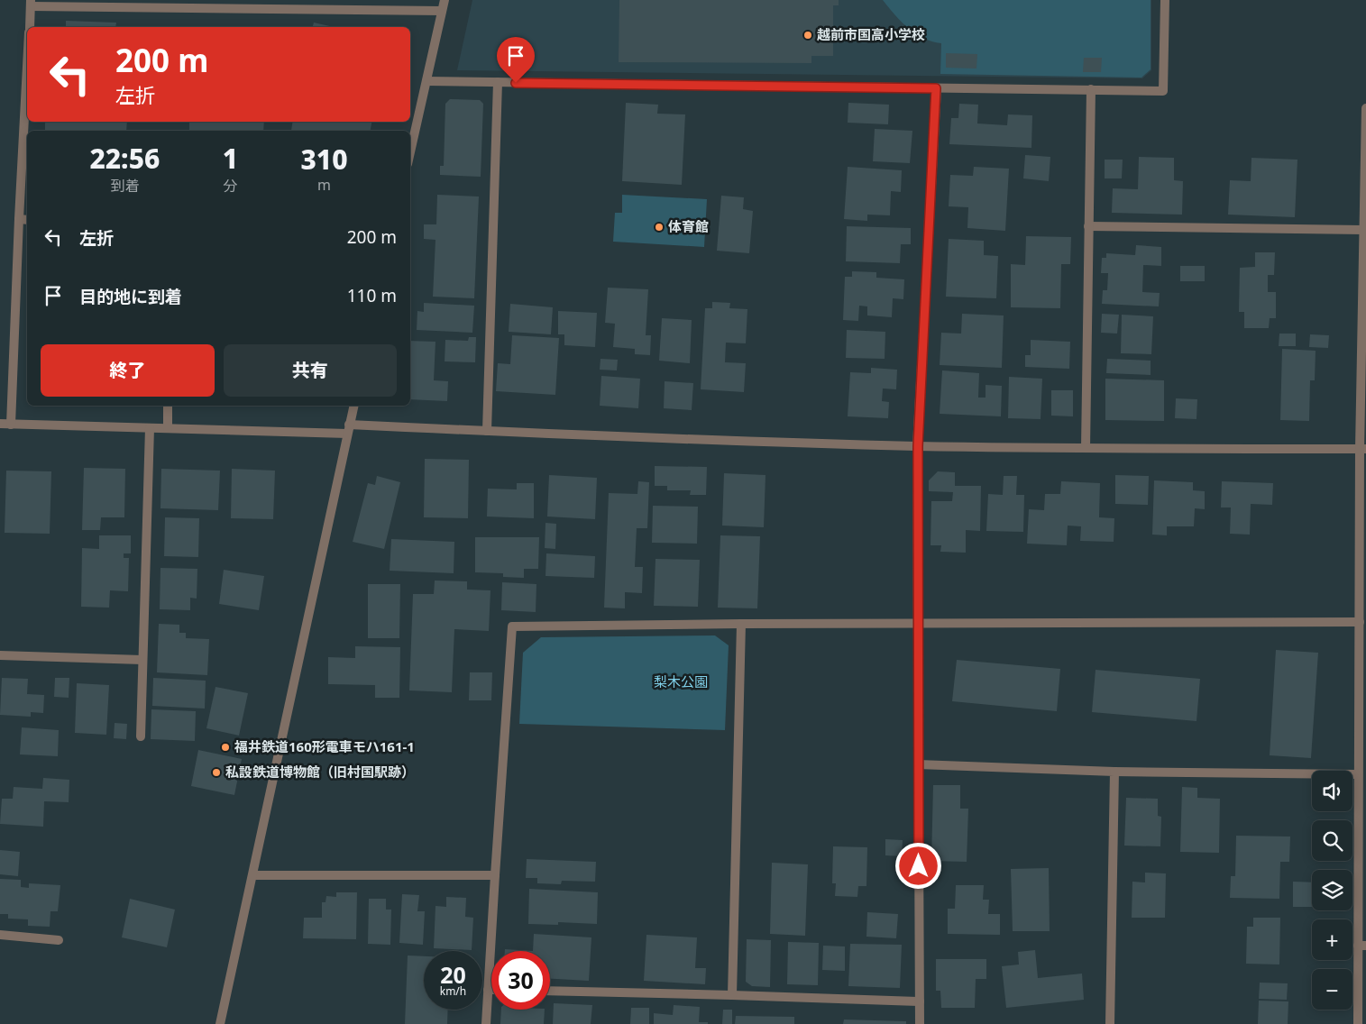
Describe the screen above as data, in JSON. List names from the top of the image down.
{
  "parks": ["梨木公園"],
  "places": [
    "越前市国高小学校",
    "体育館",
    "福井鉄道160形電車モハ161-1",
    "私設鉄道博物館（旧村国駅跡）"
  ],
  "page": {
    "turn": ["200 m", "左折"],
    "eta": [
      "22:56",
      "到着",
      "1",
      "分",
      "310",
      "m"
    ],
    "list": [
      {
        "name": "左折",
        "value": "200 m"
      },
      {
        "name": "目的地に到着",
        "value": "110 m"
      }
    ],
    "buttons": ["終了", "共有"],
    "map_buttons": ["+", "−"],
    "speed": "20 km/h",
    "limit": "30"
  }
}
